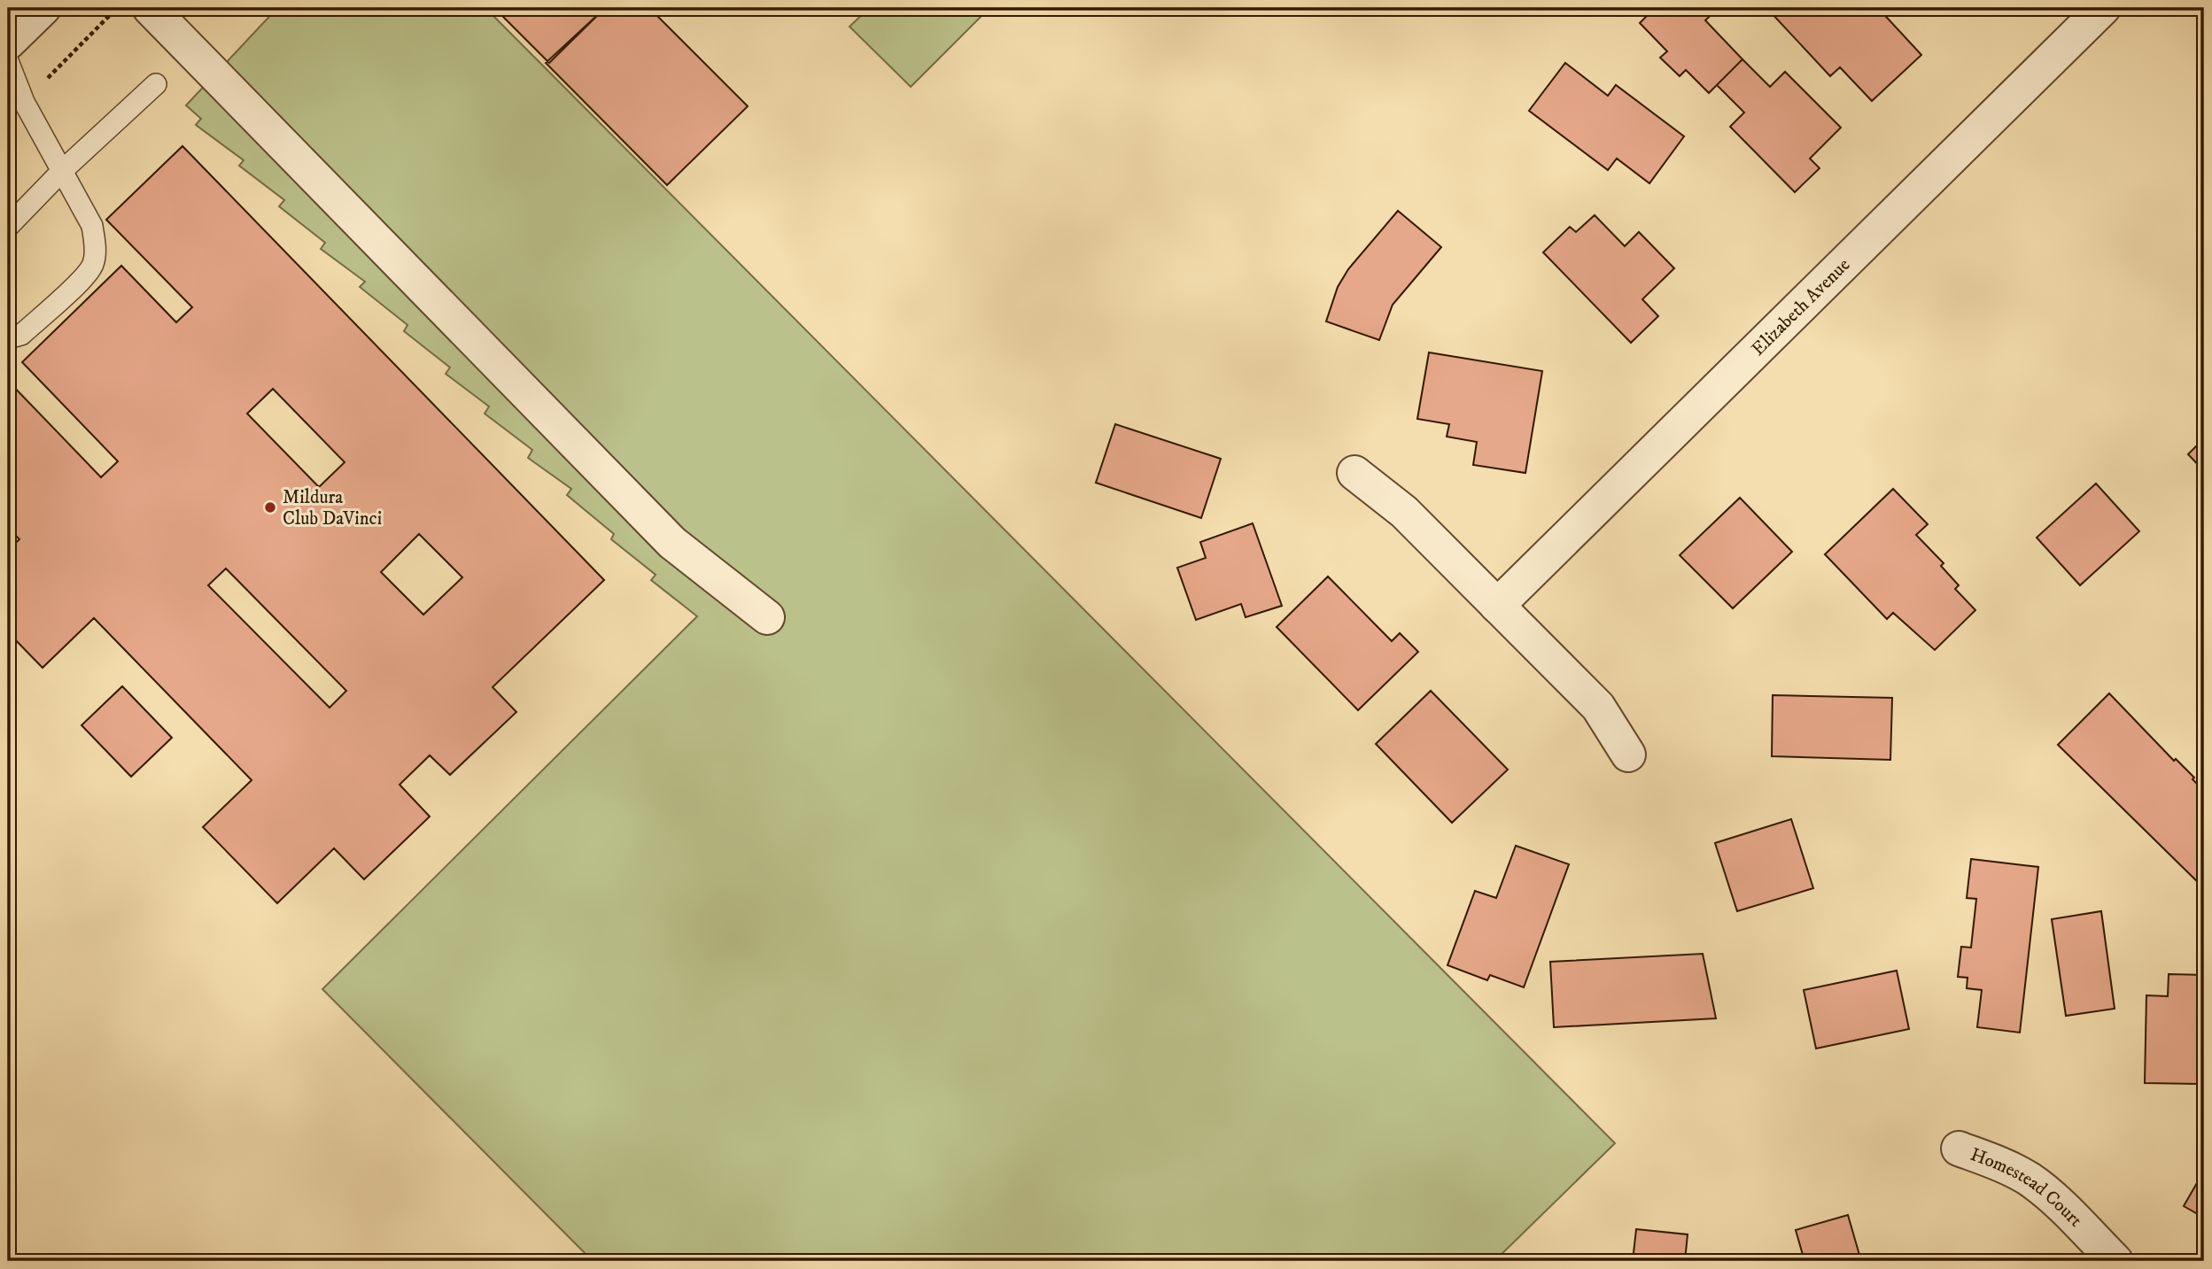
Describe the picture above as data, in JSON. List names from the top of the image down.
{
  "streets": {
    "street": ["Elizabeth Avenue", "Homestead Court"]
  },
  "places": ["Mildura Club DaVinci"]
}
